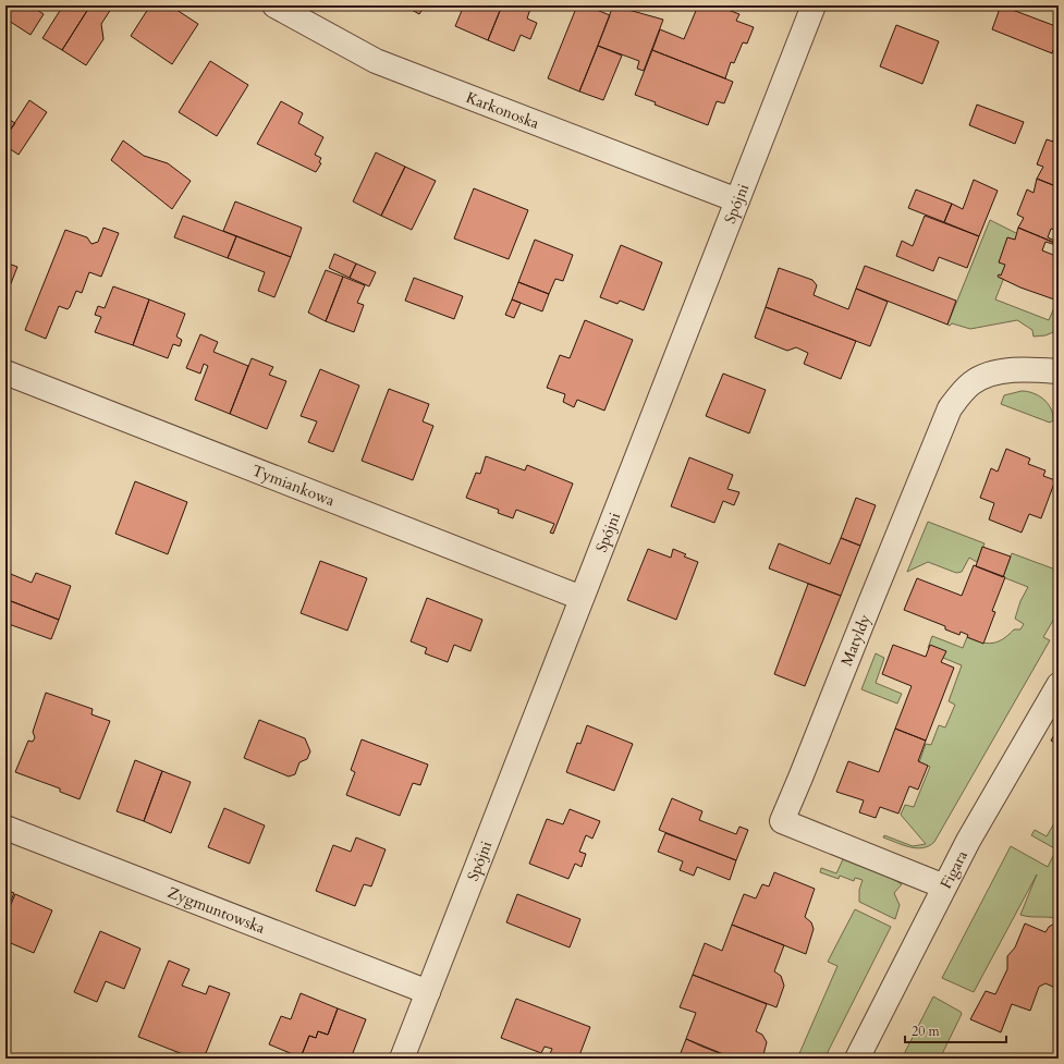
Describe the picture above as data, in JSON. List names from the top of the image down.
{
  "streets": {
    "street": [
      "Karkonoska",
      "Spójni",
      "Tymiankowa",
      "Matyldy",
      "Figara",
      "Zygmuntowska"
    ]
  },
  "crossings": [
    ["Karkonoska", "Spójni"],
    ["Spójni", "Tymiankowa"],
    ["Spójni", "Zygmuntowska"],
    ["Matyldy", "Figara"]
  ],
  "scale_bar": "20 m"
}
